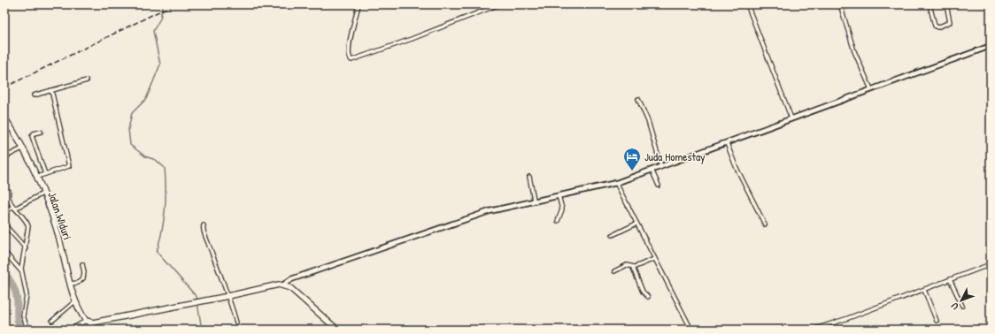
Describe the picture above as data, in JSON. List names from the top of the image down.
{
  "streets": {
    "main road": ["Jalan Widuri"]
  },
  "places": {
    "hotel": ["Juda Homestay"]
  },
  "north": "bottom left"
}
